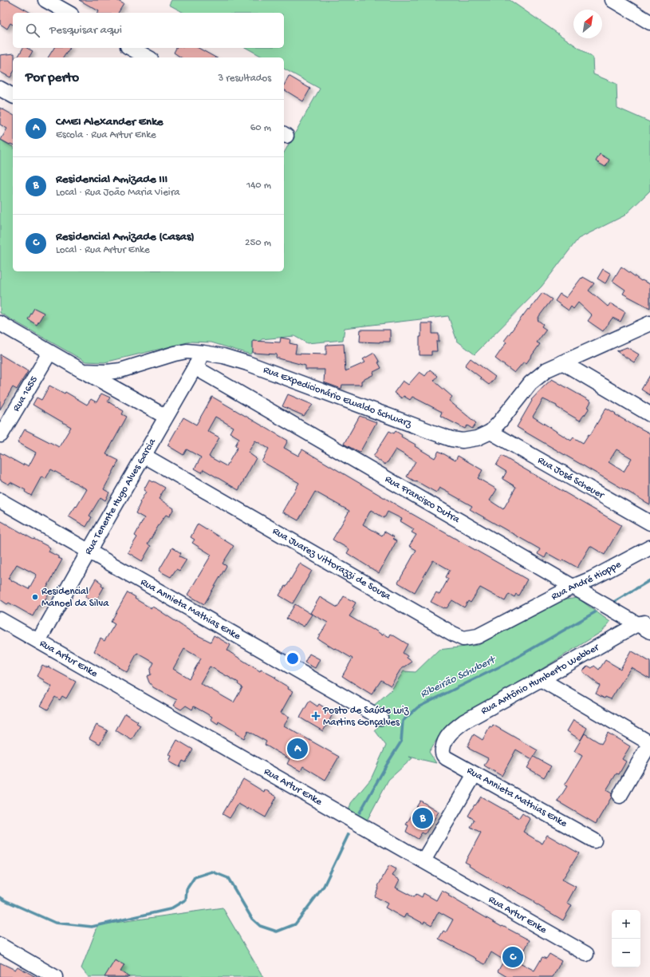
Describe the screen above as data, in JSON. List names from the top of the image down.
{
  "streets": {
    "street": [
      "Rua 1655",
      "Rua Expedicionário Ewaldo Schwarz",
      "Rua José Scheuer",
      "Rua Tenente Hugo Alves Garcia",
      "Rua Francisco Dutra",
      "Rua Juarez Vittorazzi de Sousa",
      "Rua André Hioppe",
      "Rua Annieta Mathias Enke",
      "Rua Artur Enke",
      "Rua Antônio Humberto Webber"
    ]
  },
  "crossings": [
    ["Rua 1655", "Rua Expedicionário Ewaldo Schwarz"],
    ["Rua Expedicionário Ewaldo Schwarz", "Rua José Scheuer"],
    ["Rua Expedicionário Ewaldo Schwarz", "Rua Tenente Hugo Alves Garcia"],
    ["Rua Tenente Hugo Alves Garcia", "Rua Francisco Dutra"],
    ["Rua Tenente Hugo Alves Garcia", "Rua Juarez Vittorazzi de Sousa"],
    ["Rua Tenente Hugo Alves Garcia", "Rua Annieta Mathias Enke"],
    ["Rua Tenente Hugo Alves Garcia", "Rua Artur Enke"],
    ["Rua Francisco Dutra", "Rua André Hioppe"],
    ["Rua Francisco Dutra", "Rua Antônio Humberto Webber"],
    ["Rua Juarez Vittorazzi de Sousa", "Rua André Hioppe"],
    ["Rua Annieta Mathias Enke", "Rua Antônio Humberto Webber"]
  ],
  "water": ["Ribeirão Schubert"],
  "places": {
    "other": ["Residencial Manoel da Silva"],
    "health": ["Posto de Saúde Luiz Martins Gonçalves"]
  },
  "north": "top right",
  "page": {
    "search": "Pesquisar aqui",
    "heading": ["Por perto", "3 resultados"],
    "list": [
      {
        "mark": "A",
        "name": "CMEI Alexander Enke",
        "note": "Escola · Rua Artur Enke",
        "value": "60 m"
      },
      {
        "mark": "B",
        "name": "Residencial Amizade III",
        "note": "Local · Rua João Maria Vieira",
        "value": "140 m"
      },
      {
        "mark": "C",
        "name": "Residencial Amizade (Casas)",
        "note": "Local · Rua Artur Enke",
        "value": "250 m"
      }
    ],
    "pins": ["A", "B", "C"],
    "map_buttons": ["+", "−"]
  }
}
